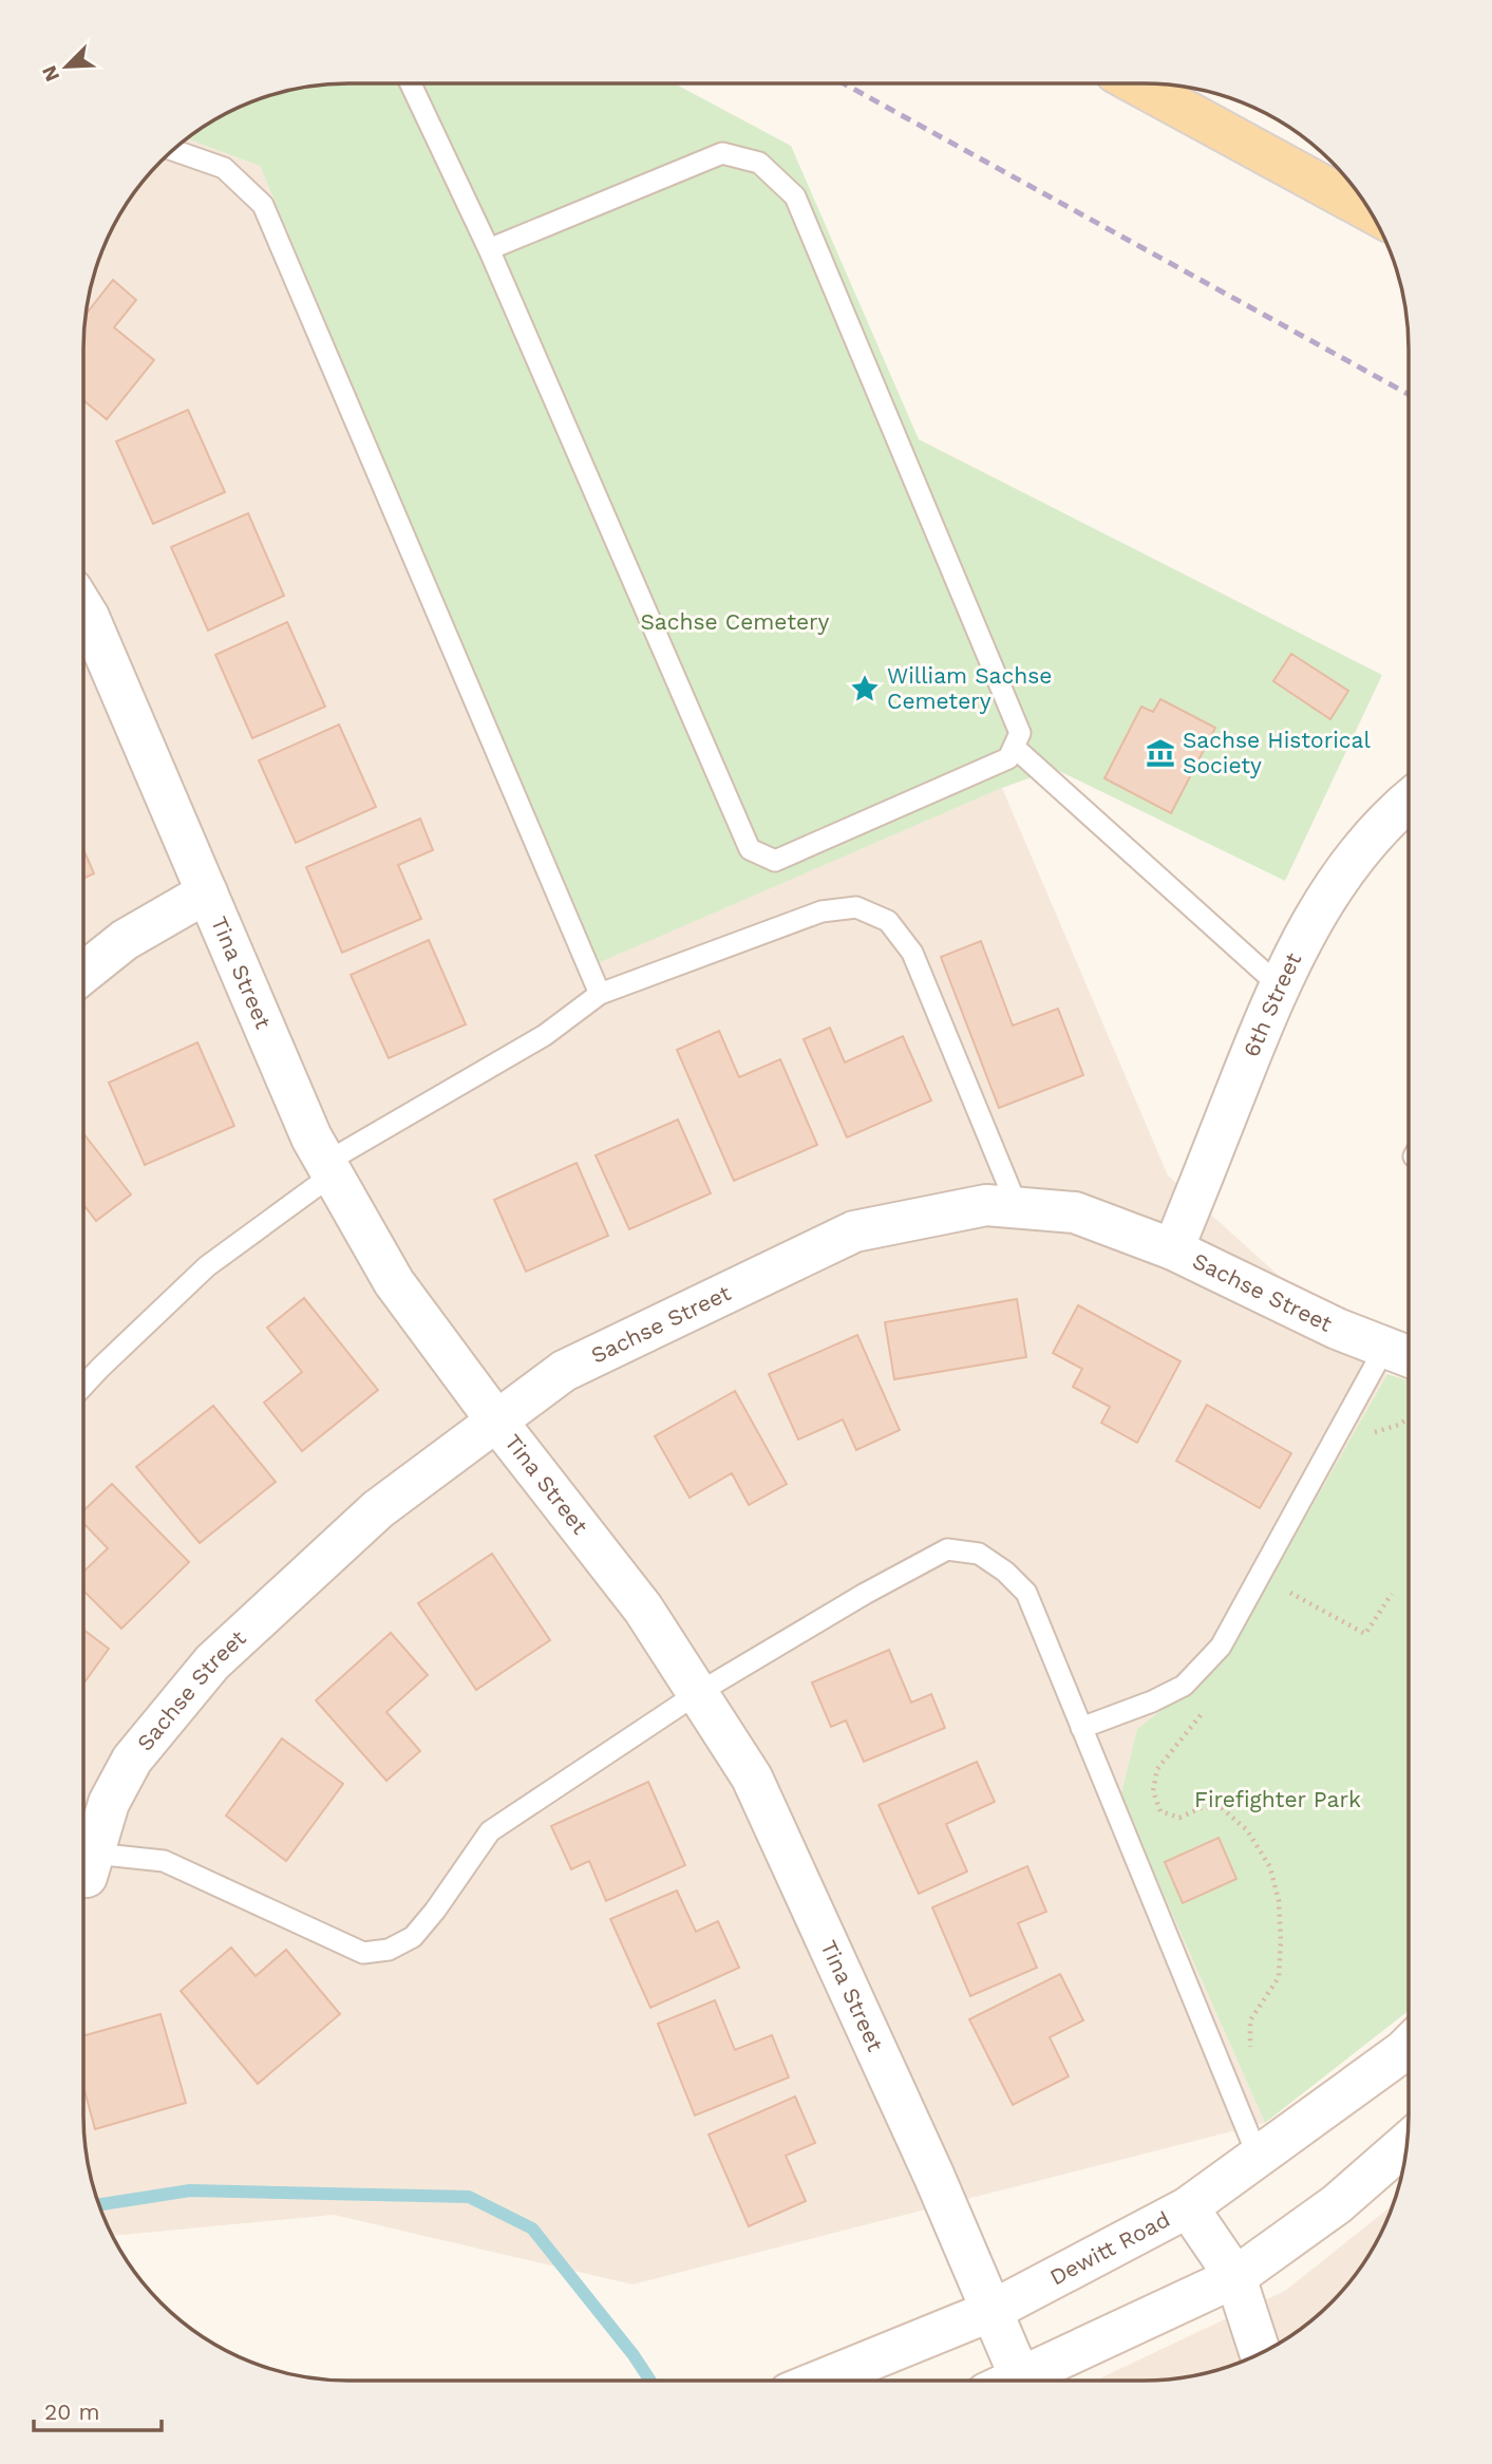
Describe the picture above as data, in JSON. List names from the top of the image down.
{
  "streets": {
    "street": [
      "Tina Street",
      "6th Street",
      "Sachse Street",
      "Dewitt Road"
    ]
  },
  "crossings": [
    ["Tina Street", "Sachse Street"],
    ["Tina Street", "Dewitt Road"],
    ["6th Street", "Sachse Street"]
  ],
  "parks": ["Sachse Cemetery", "Firefighter Park"],
  "places": {
    "place": ["William Sachse Cemetery"],
    "museum": ["Sachse Historical Society"]
  },
  "scale_bar": "20 m",
  "north": "bottom left"
}
